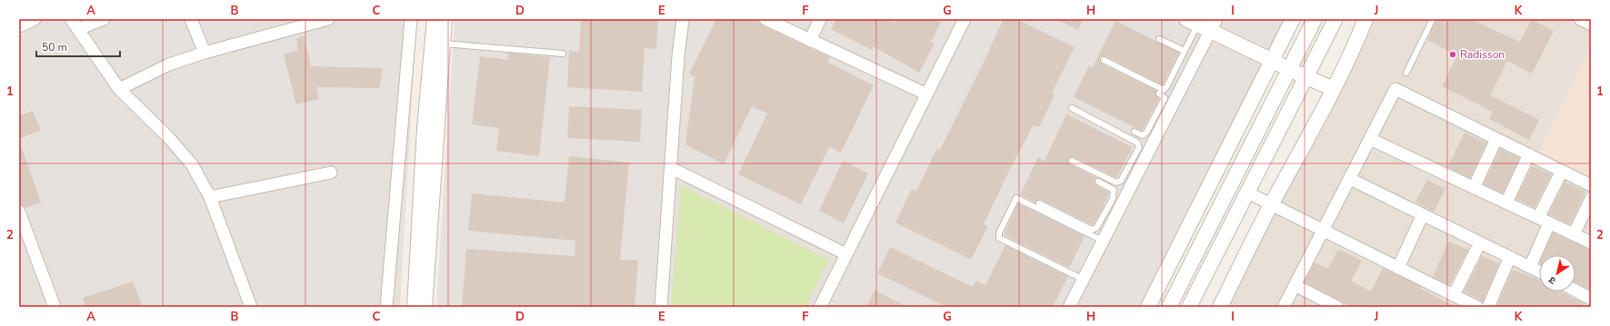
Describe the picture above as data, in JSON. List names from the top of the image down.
{
  "places": ["Radisson"],
  "scale_bar": "50 m",
  "north": "bottom left",
  "grid": {
    "columns": [
      "A",
      "B",
      "C",
      "D",
      "E",
      "F",
      "G",
      "H",
      "I",
      "J",
      "K"
    ],
    "rows": ["1", "2"]
  }
}
